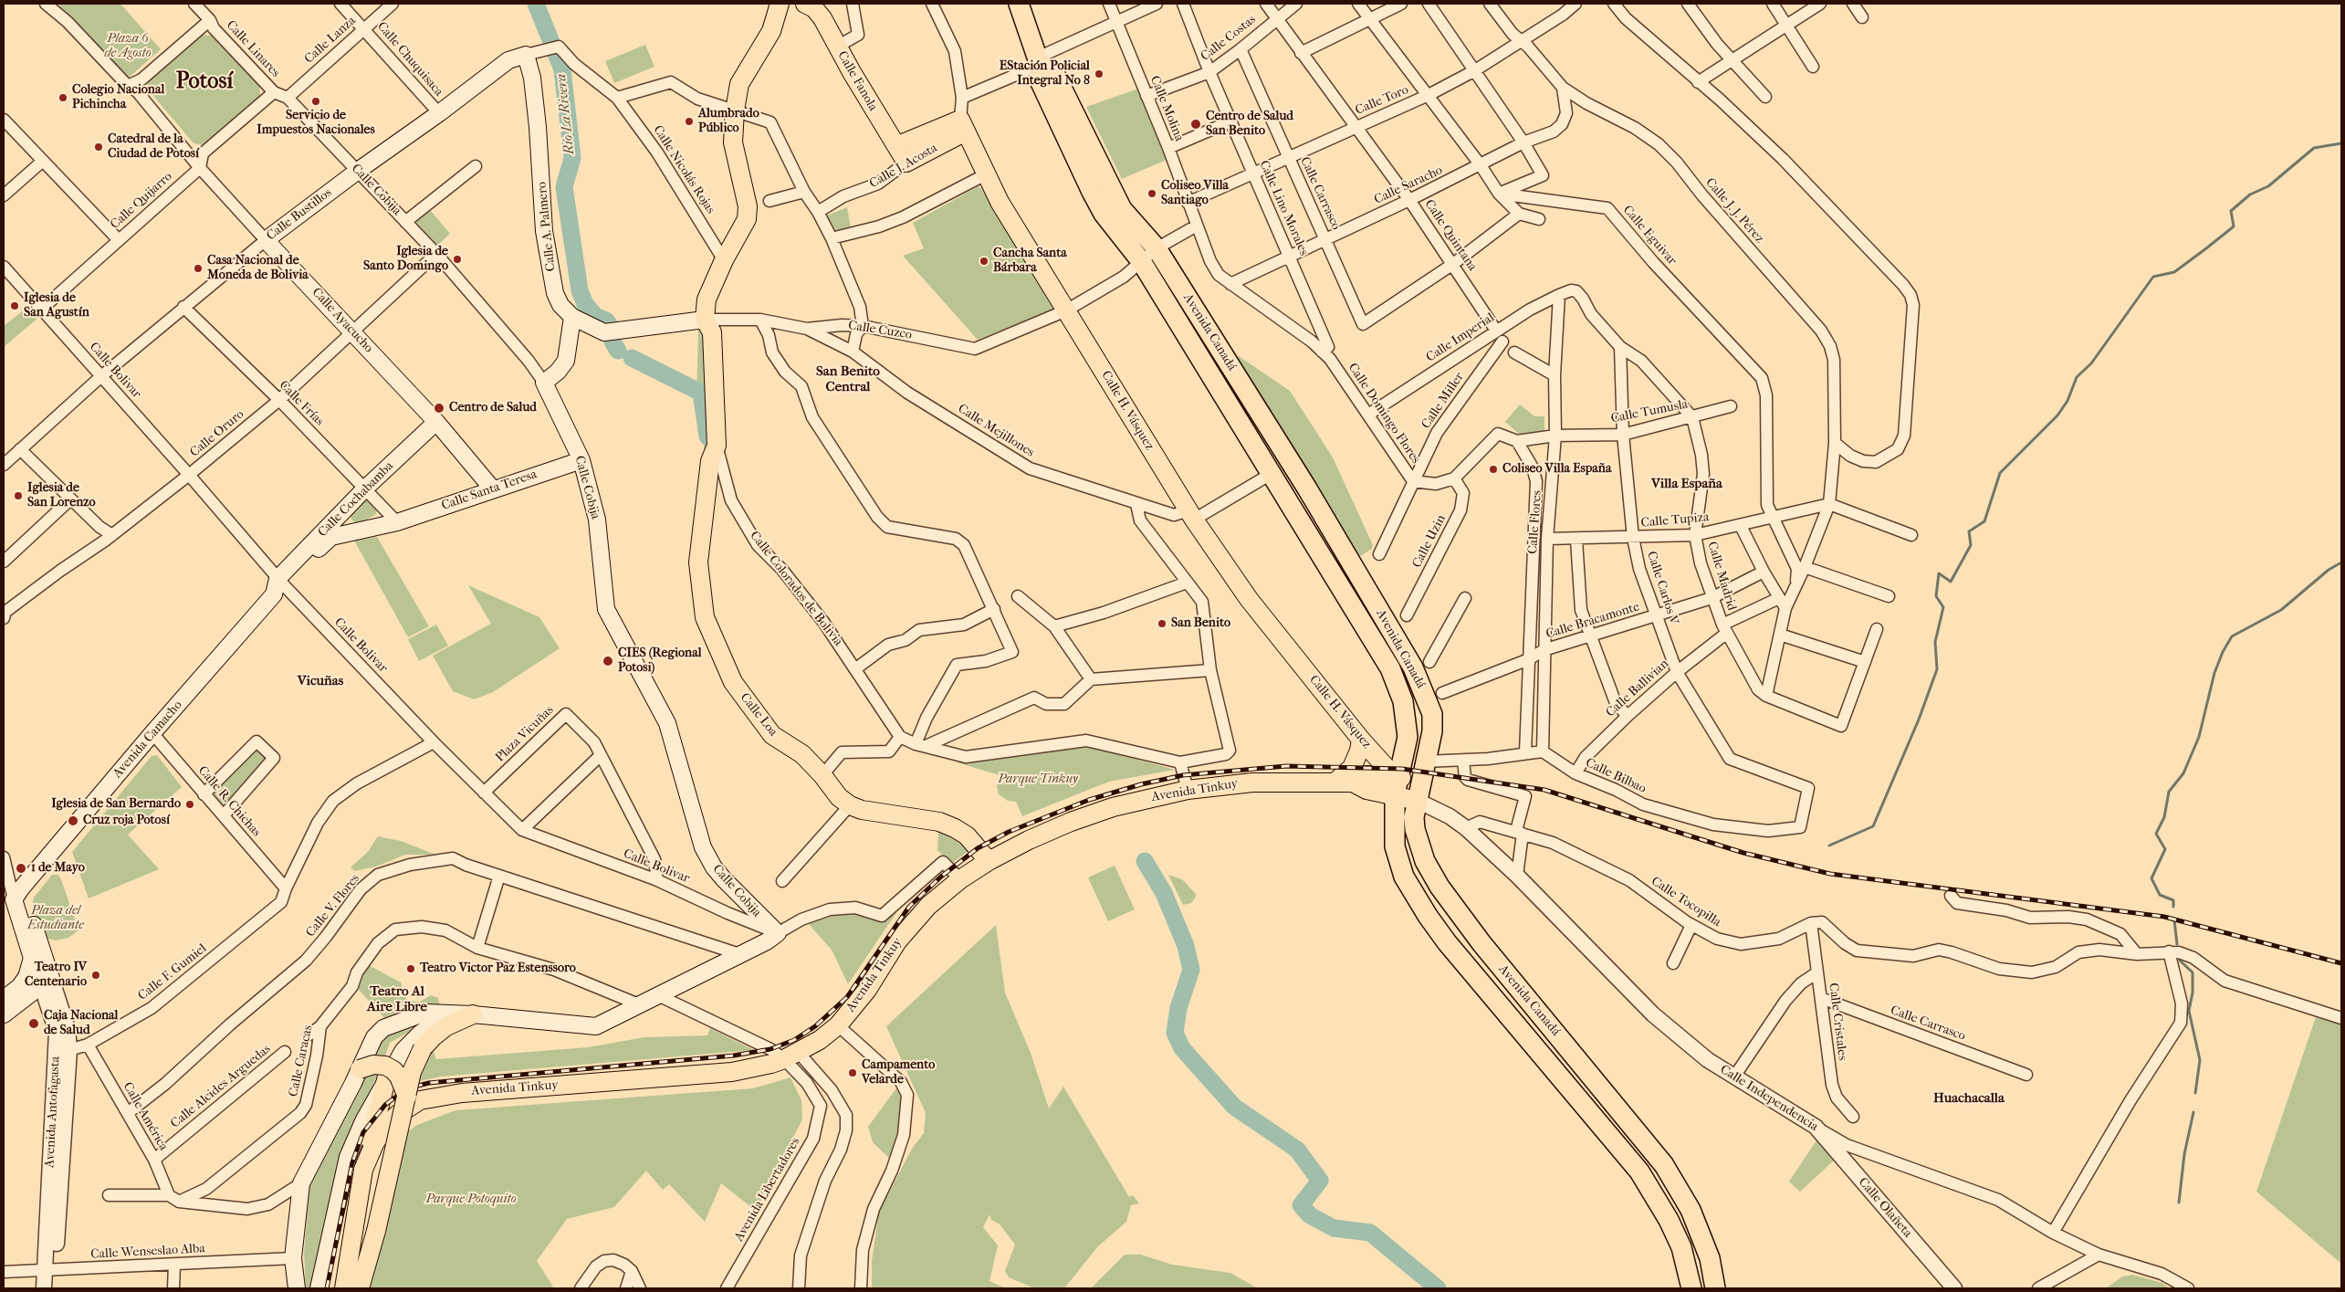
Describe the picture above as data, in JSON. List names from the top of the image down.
{
  "streets": {
    "highway": ["Avenida Canadá"],
    "main road": [
      "Calle Fanola",
      "Calle J. Acosta",
      "Calle Cobija",
      "Calle Bustillos",
      "Calle A. Palmero",
      "Calle Ayacucho",
      "Calle Cuzco",
      "Calle H. Vásquez",
      "Calle Santa Teresa",
      "Calle Cochabamba",
      "Calle Colorados de Bolivia",
      "Calle Loa",
      "Avenida Camacho",
      "Avenida Tinkuy",
      "Avenida Antofagasta"
    ],
    "street": [
      "Calle Costas",
      "Calle Lanza",
      "Calle Linares",
      "Calle Chuquisaca",
      "Calle Toro",
      "Calle Molina",
      "Calle Nicolás Rojas",
      "Calle Saracho",
      "Calle Carrasco",
      "Calle Quijarro",
      "Calle Lino Morales",
      "Calle J. J. Pérez",
      "Calle Quintana",
      "Calle Eguivar",
      "Calle Imperial",
      "Calle Bolivar",
      "Calle Miller",
      "Calle Frías",
      "Calle Tumusla",
      "Calle Domingo Flores",
      "Calle Mejillones",
      "Calle Oruro",
      "Calle Tupiza",
      "Calle Flores",
      "Calle Uzin",
      "Calle Madrid",
      "Calle Carlos V",
      "Calle Bracamonte",
      "Calle Ballivian",
      "Plaza Vicuñas",
      "Calle Bilbao",
      "Calle R. Chichas",
      "Calle Tocopilla",
      "Calle V. Flores",
      "Calle F. Gumiel",
      "Calle Cristales",
      "Calle Caracas",
      "Calle Alcides Arguedas",
      "Calle Independencia",
      "Calle América",
      "Avenida Libertadores",
      "Calle Olañeta",
      "Calle Wenseslao Alba"
    ]
  },
  "crossings": [
    ["Calle Costas", "Calle Molina"],
    ["Calle Costas", "Calle Carrasco"],
    ["Calle Costas", "Calle Lino Morales"],
    ["Calle Costas", "Calle Quintana"],
    ["Calle Lanza", "Calle Chuquisaca"],
    ["Calle Lanza", "Calle Cobija"],
    ["Calle Linares", "Calle Quijarro"],
    ["Calle Chuquisaca", "Calle Bustillos"],
    ["Calle Fanola", "Calle J. Acosta"],
    ["Calle Toro", "Calle Molina"],
    ["Calle Toro", "Calle Carrasco"],
    ["Calle Toro", "Calle Lino Morales"],
    ["Calle Toro", "Calle J. J. Pérez"],
    ["Calle Toro", "Calle Quintana"],
    ["Calle Molina", "Calle Domingo Flores"],
    ["Calle J. Acosta", "Calle H. Vásquez"],
    ["Calle Nicolás Rojas", "Calle Bustillos"],
    ["Calle Nicolás Rojas", "Calle A. Palmero"],
    ["Calle Nicolás Rojas", "Calle Colorados de Bolivia"],
    ["Calle Saracho", "Calle Carrasco"],
    ["Calle Saracho", "Calle Lino Morales"],
    ["Calle Saracho", "Calle J. J. Pérez"],
    ["Calle Saracho", "Calle Quintana"],
    ["Calle Saracho", "Calle Domingo Flores"],
    ["Calle Cobija", "Calle Bustillos"],
    ["Calle Cobija", "Calle Bolivar"],
    ["Calle Cobija", "Calle Oruro"],
    ["Calle Cobija", "Calle Santa Teresa"],
    ["Calle Carrasco", "Calle Quintana"],
    ["Calle Carrasco", "Calle Cristales"],
    ["Calle Quijarro", "Calle Ayacucho"],
    ["Calle Quijarro", "Calle Bolivar"],
    ["Calle Lino Morales", "Calle Domingo Flores"],
    ["Calle J. J. Pérez", "Calle Eguivar"],
    ["Calle J. J. Pérez", "Calle Tupiza"],
    ["Calle J. J. Pérez", "Calle Madrid"],
    ["Calle Bustillos", "Calle A. Palmero"],
    ["Calle Bustillos", "Calle Ayacucho"],
    ["Calle Bustillos", "Calle Bolivar"],
    ["Calle Bustillos", "Calle Frías"],
    ["Calle A. Palmero", "Calle Cuzco"],
    ["Calle Quintana", "Calle Imperial"],
    ["Calle Eguivar", "Calle Tupiza"],
    ["Calle Ayacucho", "Calle Oruro"],
    ["Calle Ayacucho", "Calle Santa Teresa"],
    ["Calle Ayacucho", "Calle Cochabamba"],
    ["Calle Cuzco", "Avenida Canadá"],
    ["Calle Cuzco", "Calle H. Vásquez"],
    ["Calle Cuzco", "Calle Mejillones"],
    ["Calle Cuzco", "Calle Colorados de Bolivia"],
    ["Avenida Canadá", "Calle H. Vásquez"],
    ["Avenida Canadá", "Calle Mejillones"],
    ["Avenida Canadá", "Avenida Tinkuy"],
    ["Avenida Canadá", "Calle Independencia"],
    ["Calle Imperial", "Calle Domingo Flores"],
    ["Calle Imperial", "Calle Flores"],
    ["Calle Imperial", "Calle Madrid"],
    ["Calle Imperial", "Calle Carlos V"],
    ["Calle Bolivar", "Calle Oruro"],
    ["Calle Bolivar", "Calle Cochabamba"],
    ["Calle Bolivar", "Plaza Vicuñas"],
    ["Calle Bolivar", "Avenida Camacho"],
    ["Calle Bolivar", "Calle F. Gumiel"],
    ["Calle Miller", "Calle Domingo Flores"],
    ["Calle Frías", "Calle Oruro"],
    ["Calle Frías", "Calle Santa Teresa"],
    ["Calle Frías", "Calle Cochabamba"],
    ["Calle H. Vásquez", "Calle Mejillones"],
    ["Calle H. Vásquez", "Avenida Tinkuy"],
    ["Calle Tumusla", "Calle Flores"],
    ["Calle Tumusla", "Calle Madrid"],
    ["Calle Tumusla", "Calle Carlos V"],
    ["Calle Domingo Flores", "Calle Uzin"],
    ["Calle Santa Teresa", "Calle Cochabamba"],
    ["Calle Cochabamba", "Avenida Camacho"],
    ["Calle Tupiza", "Calle Flores"],
    ["Calle Tupiza", "Calle Madrid"],
    ["Calle Tupiza", "Calle Carlos V"],
    ["Calle Flores", "Calle Bracamonte"],
    ["Calle Flores", "Calle Bilbao"],
    ["Calle Madrid", "Calle Carlos V"],
    ["Calle Madrid", "Calle Bracamonte"],
    ["Calle Madrid", "Calle Ballivian"],
    ["Calle Carlos V", "Calle Bracamonte"],
    ["Calle Carlos V", "Calle Ballivian"],
    ["Calle Carlos V", "Calle Bilbao"],
    ["Calle Colorados de Bolivia", "Calle Loa"],
    ["Calle Ballivian", "Calle Bilbao"],
    ["Calle Loa", "Avenida Tinkuy"],
    ["Avenida Camacho", "Calle R. Chichas"],
    ["Avenida Camacho", "Avenida Antofagasta"],
    ["Avenida Tinkuy", "Calle Independencia"],
    ["Avenida Tinkuy", "Avenida Libertadores"],
    ["Calle R. Chichas", "Calle F. Gumiel"],
    ["Calle Tocopilla", "Calle Cristales"],
    ["Calle Tocopilla", "Calle Independencia"],
    ["Calle V. Flores", "Calle América"],
    ["Calle F. Gumiel", "Avenida Antofagasta"],
    ["Calle F. Gumiel", "Calle América"],
    ["Calle Caracas", "Calle América"],
    ["Calle Alcides Arguedas", "Calle América"],
    ["Calle Independencia", "Calle Olañeta"],
    ["Avenida Antofagasta", "Calle Wenseslao Alba"]
  ],
  "districts": [
    "Potosí",
    "San Benito Central",
    "Villa España",
    "Vicuñas",
    "Teatro Al Aire Libre",
    "Huachacalla"
  ],
  "water": ["Río La Rivera"],
  "parks": [
    "Plaza 6 de Agosto",
    "Parque Tinkuy",
    "Plaza del Estudiante",
    "Parque Potoquito"
  ],
  "places": [
    "EStación Policial Integral No 8",
    "Colegio Nacional Pichincha",
    "Servicio de Impuestos Nacionales",
    "Alumbrado Público",
    "Centro de Salud San Benito",
    "Catedral de la Ciudad de Potosí",
    "Coliseo Villa Santiago",
    "Iglesia de Santo Domingo",
    "Cancha Santa Bárbara",
    "Casa Nacional de Moneda de Bolivia",
    "Iglesia de San Agustín",
    "Centro de Salud",
    "Coliseo Villa España",
    "Iglesia de San Lorenzo",
    "San Benito",
    "CIES (Regional Potosi)",
    "Iglesia de San Bernardo",
    "Cruz roja Potosí",
    "1 de Mayo",
    "Teatro Victor Paz Estenssoro",
    "Teatro IV Centenario",
    "Caja Nacional de Salud",
    "Campamento Velarde"
  ]
}
